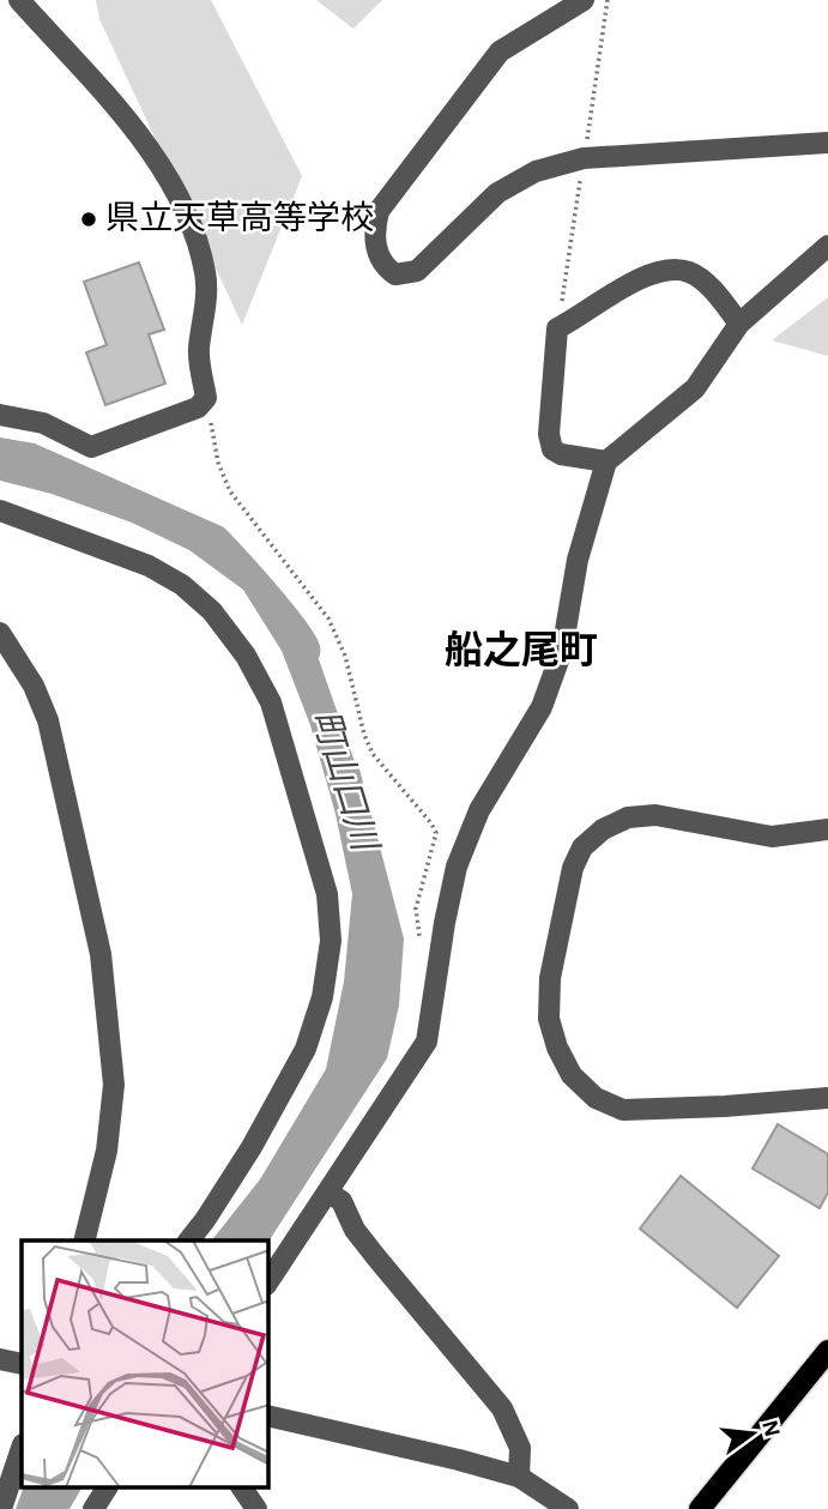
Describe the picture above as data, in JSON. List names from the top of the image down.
{
  "districts": ["船之尾町"],
  "water": ["町山口川"],
  "places": ["県立天草高等学校"],
  "north": "right"
}
